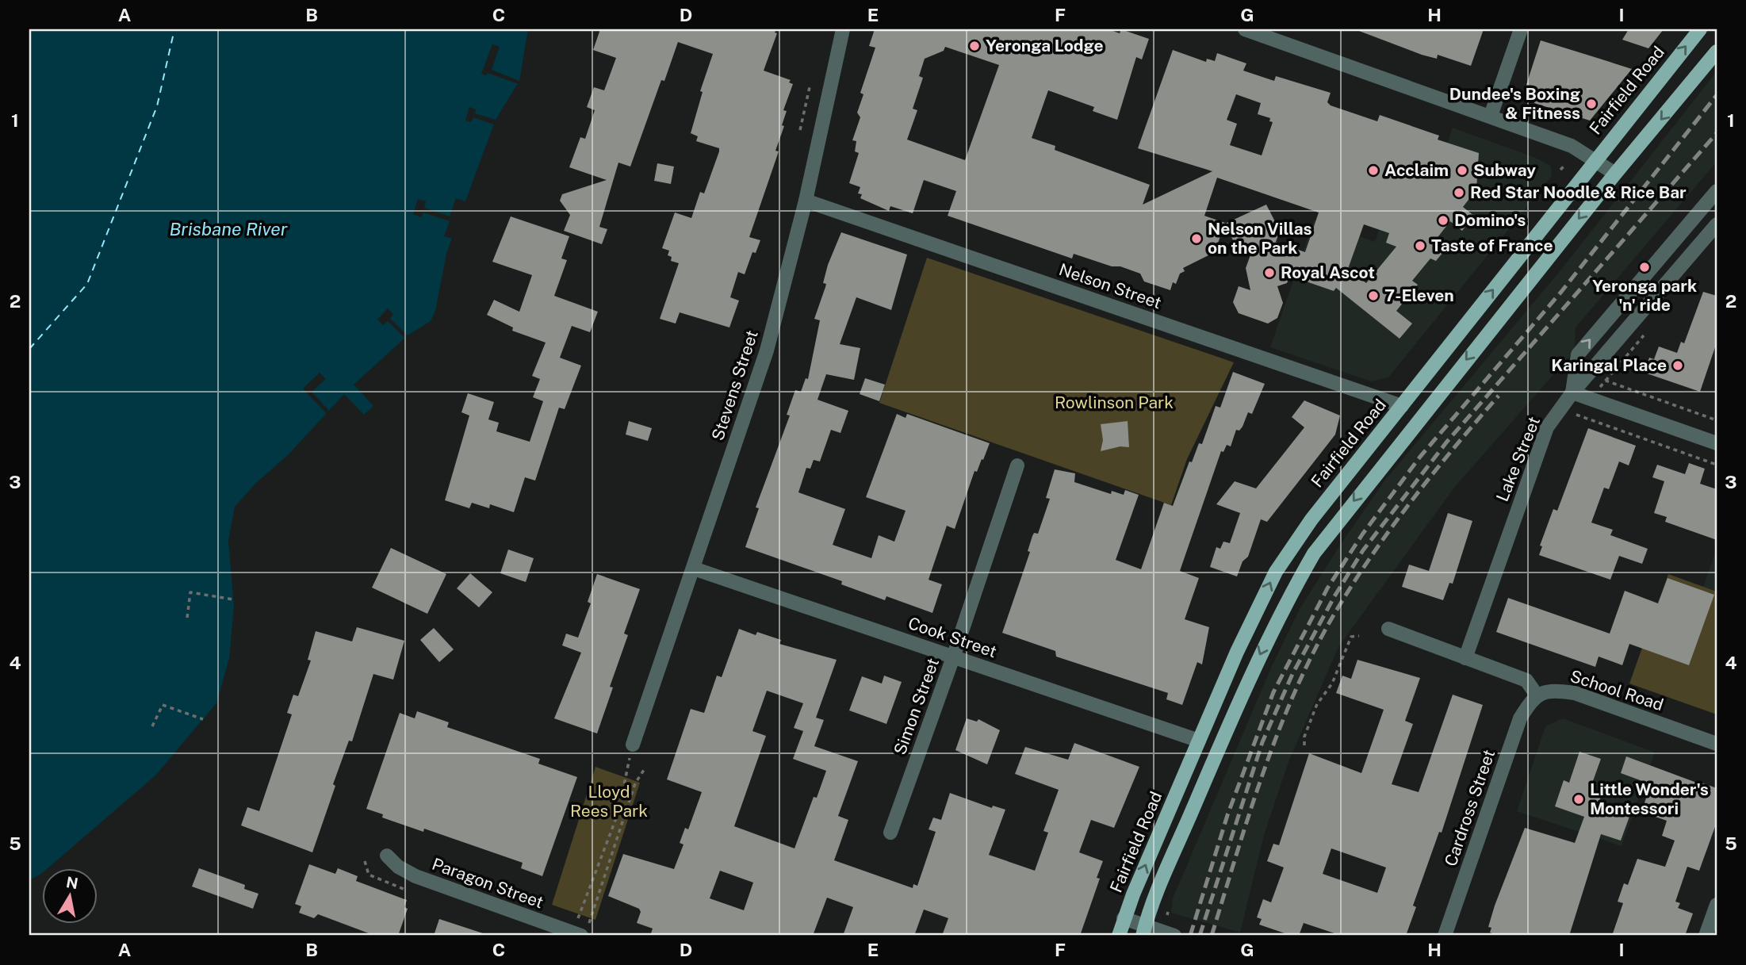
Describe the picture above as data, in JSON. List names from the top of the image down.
{
  "streets": {
    "main road": ["Fairfield Road"],
    "street": [
      "Nelson Street",
      "Stevens Street",
      "Lake Street",
      "Cook Street",
      "School Road",
      "Simon Street",
      "Cardross Street",
      "Paragon Street"
    ]
  },
  "crossings": [
    ["Fairfield Road", "Nelson Street"],
    ["Fairfield Road", "Cook Street"],
    ["Nelson Street", "Stevens Street"],
    ["Stevens Street", "Cook Street"],
    ["Cook Street", "Simon Street"],
    ["School Road", "Cardross Street"]
  ],
  "water": ["Brisbane River"],
  "parks": ["Rowlinson Park", "Lloyd Rees Park"],
  "places": [
    "Yeronga Lodge",
    "Dundee's Boxing & Fitness",
    "Acclaim",
    "Subway",
    "Red Star Noodle & Rice Bar",
    "Domino's",
    "Nelson Villas on the Park",
    "Taste of France",
    "Yeronga park 'n' ride",
    "Royal Ascot",
    "7-Eleven",
    "Karingal Place",
    "Little Wonder's Montessori"
  ],
  "north": "top",
  "grid": {
    "columns": [
      "A",
      "B",
      "C",
      "D",
      "E",
      "F",
      "G",
      "H",
      "I"
    ],
    "rows": [
      "1",
      "2",
      "3",
      "4",
      "5"
    ]
  }
}
